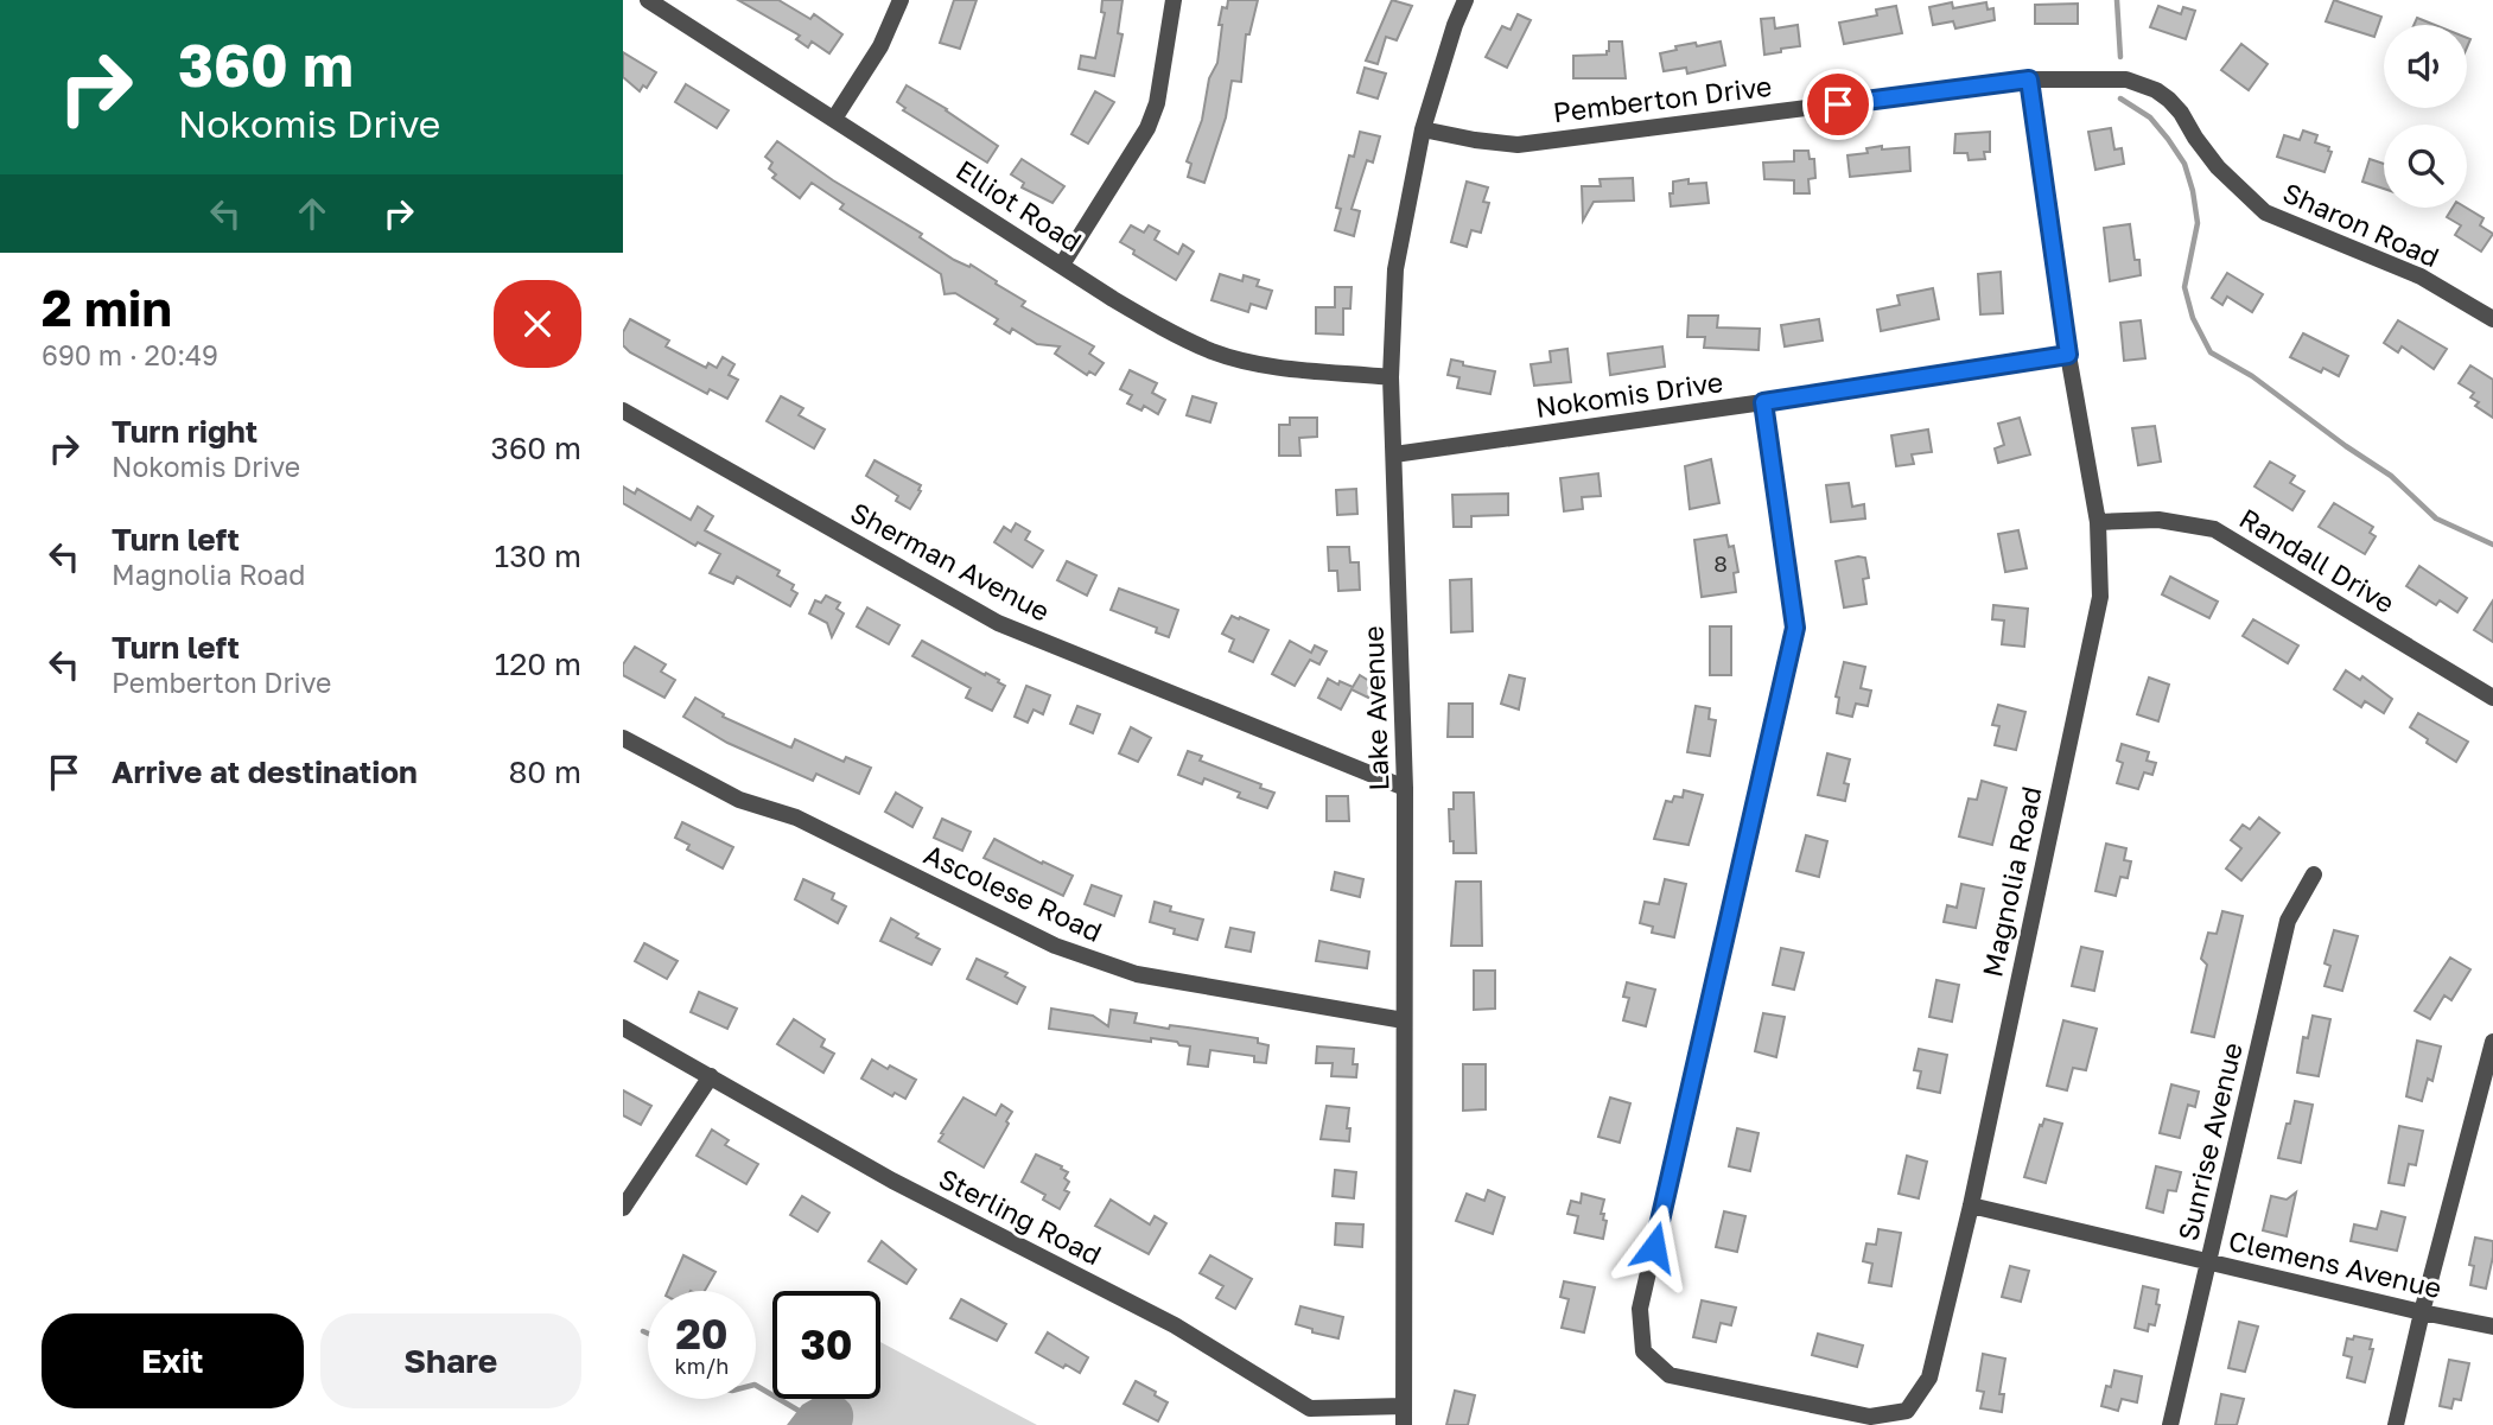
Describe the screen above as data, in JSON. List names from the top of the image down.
{
  "streets": {
    "street": [
      "Pemberton Drive",
      "Elliot Road",
      "Sharon Road",
      "Nokomis Drive",
      "Randall Drive",
      "Sherman Avenue",
      "Lake Avenue",
      "Magnolia Road",
      "Ascolese Road",
      "Sunrise Avenue",
      "Sterling Road",
      "Clemens Avenue"
    ]
  },
  "crossings": [
    ["Pemberton Drive", "Sharon Road"],
    ["Pemberton Drive", "Lake Avenue"],
    ["Pemberton Drive", "Magnolia Road"],
    ["Elliot Road", "Lake Avenue"],
    ["Nokomis Drive", "Lake Avenue"],
    ["Nokomis Drive", "Magnolia Road"],
    ["Randall Drive", "Magnolia Road"],
    ["Sherman Avenue", "Lake Avenue"],
    ["Lake Avenue", "Ascolese Road"],
    ["Lake Avenue", "Sterling Road"],
    ["Magnolia Road", "Clemens Avenue"],
    ["Sunrise Avenue", "Clemens Avenue"]
  ],
  "house_numbers": ["8"],
  "page": {
    "turn": ["360 m", "Nokomis Drive"],
    "heading": ["2 min", "690 m · 20:49"],
    "list": [
      {
        "name": "Turn right",
        "note": "Nokomis Drive",
        "value": "360 m"
      },
      {
        "name": "Turn left",
        "note": "Magnolia Road",
        "value": "130 m"
      },
      {
        "name": "Turn left",
        "note": "Pemberton Drive",
        "value": "120 m"
      },
      {
        "name": "Arrive at destination",
        "value": "80 m"
      }
    ],
    "speed": "20 km/h",
    "limit": "30",
    "buttons": ["Exit", "Share"]
  }
}
